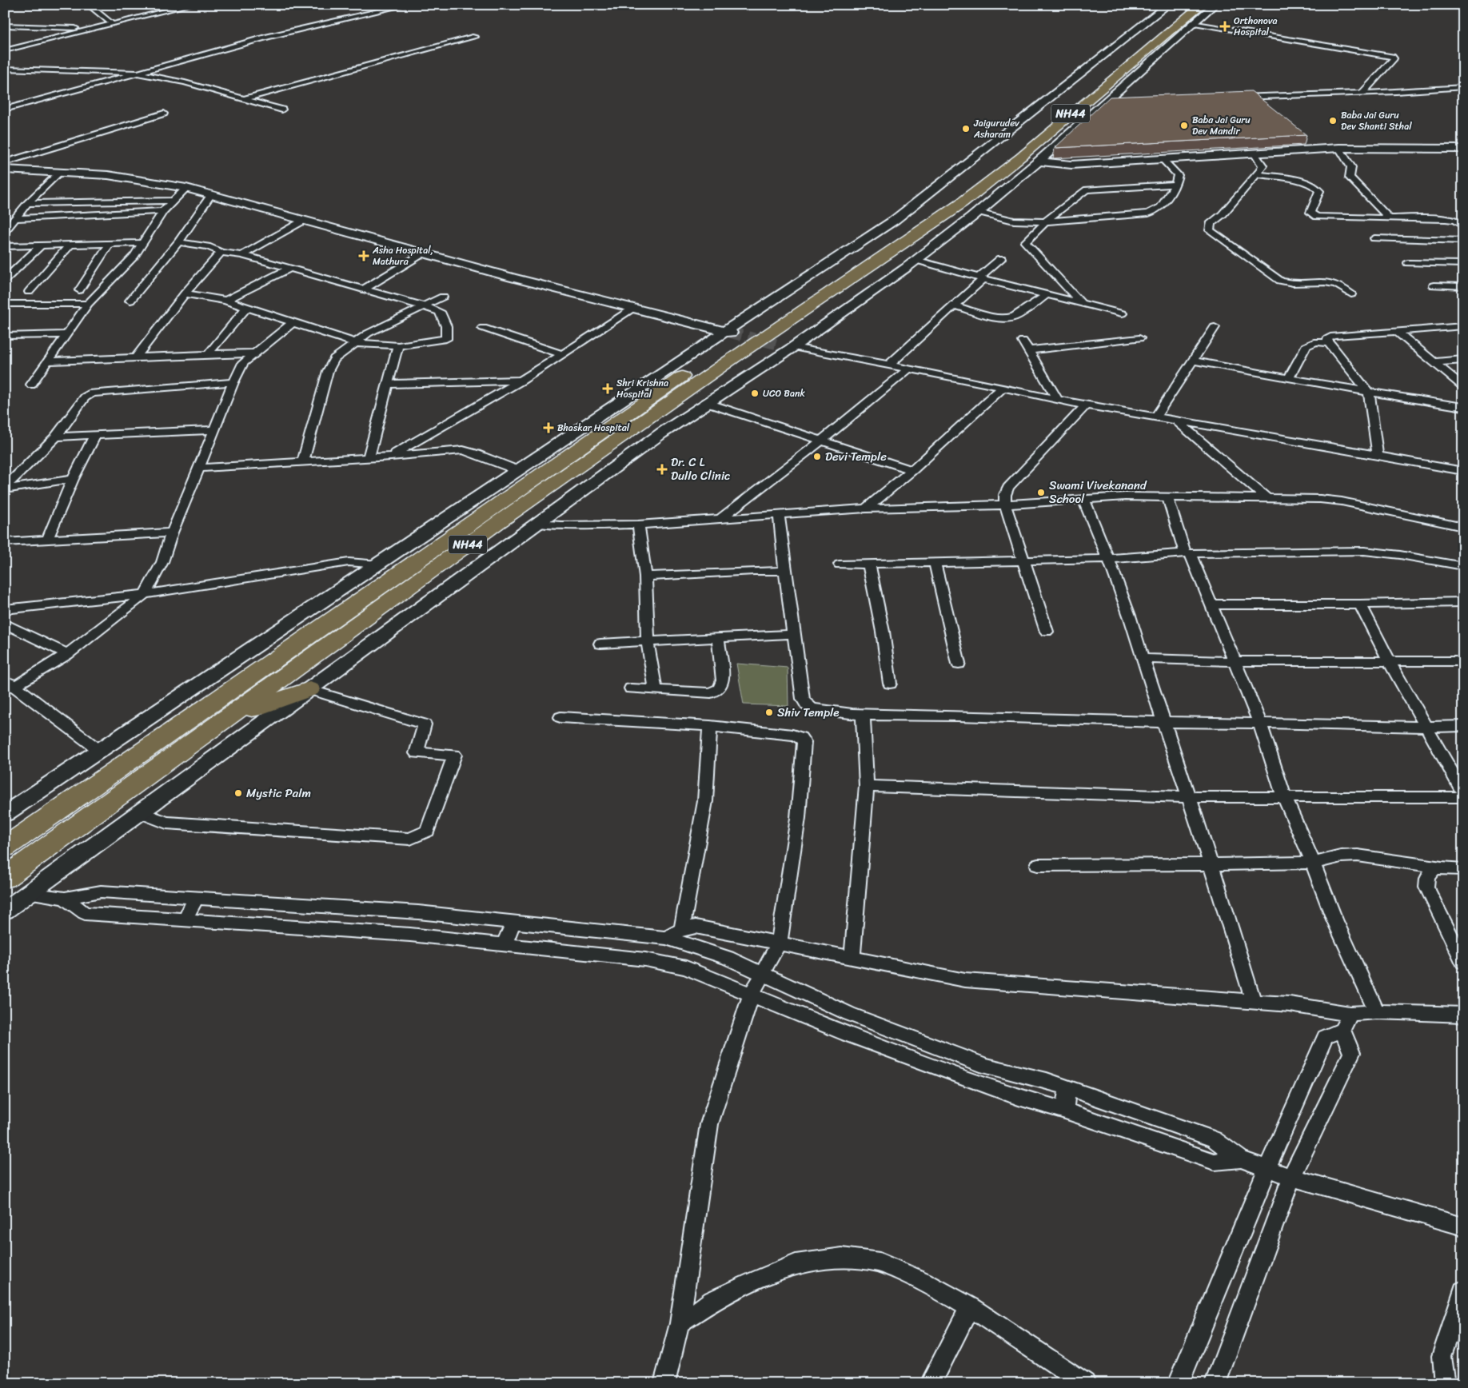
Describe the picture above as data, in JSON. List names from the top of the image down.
{
  "streets": {
    "highway": ["NH44"]
  },
  "places": {
    "health": [
      "Orthonova Hospital",
      "Asha Hospital, Mathura",
      "Shri Krishna Hospital",
      "Bhaskar Hospital",
      "Dr. C L Dullo Clinic"
    ],
    "other": [
      "Baba Jai Guru Dev Shanti Sthal",
      "Baba Jai Guru Dev Mandir",
      "Jaigurudev Asharam",
      "UCO Bank",
      "Devi Temple",
      "Swami Vivekanand School",
      "Shiv Temple",
      "Mystic Palm"
    ]
  }
}
